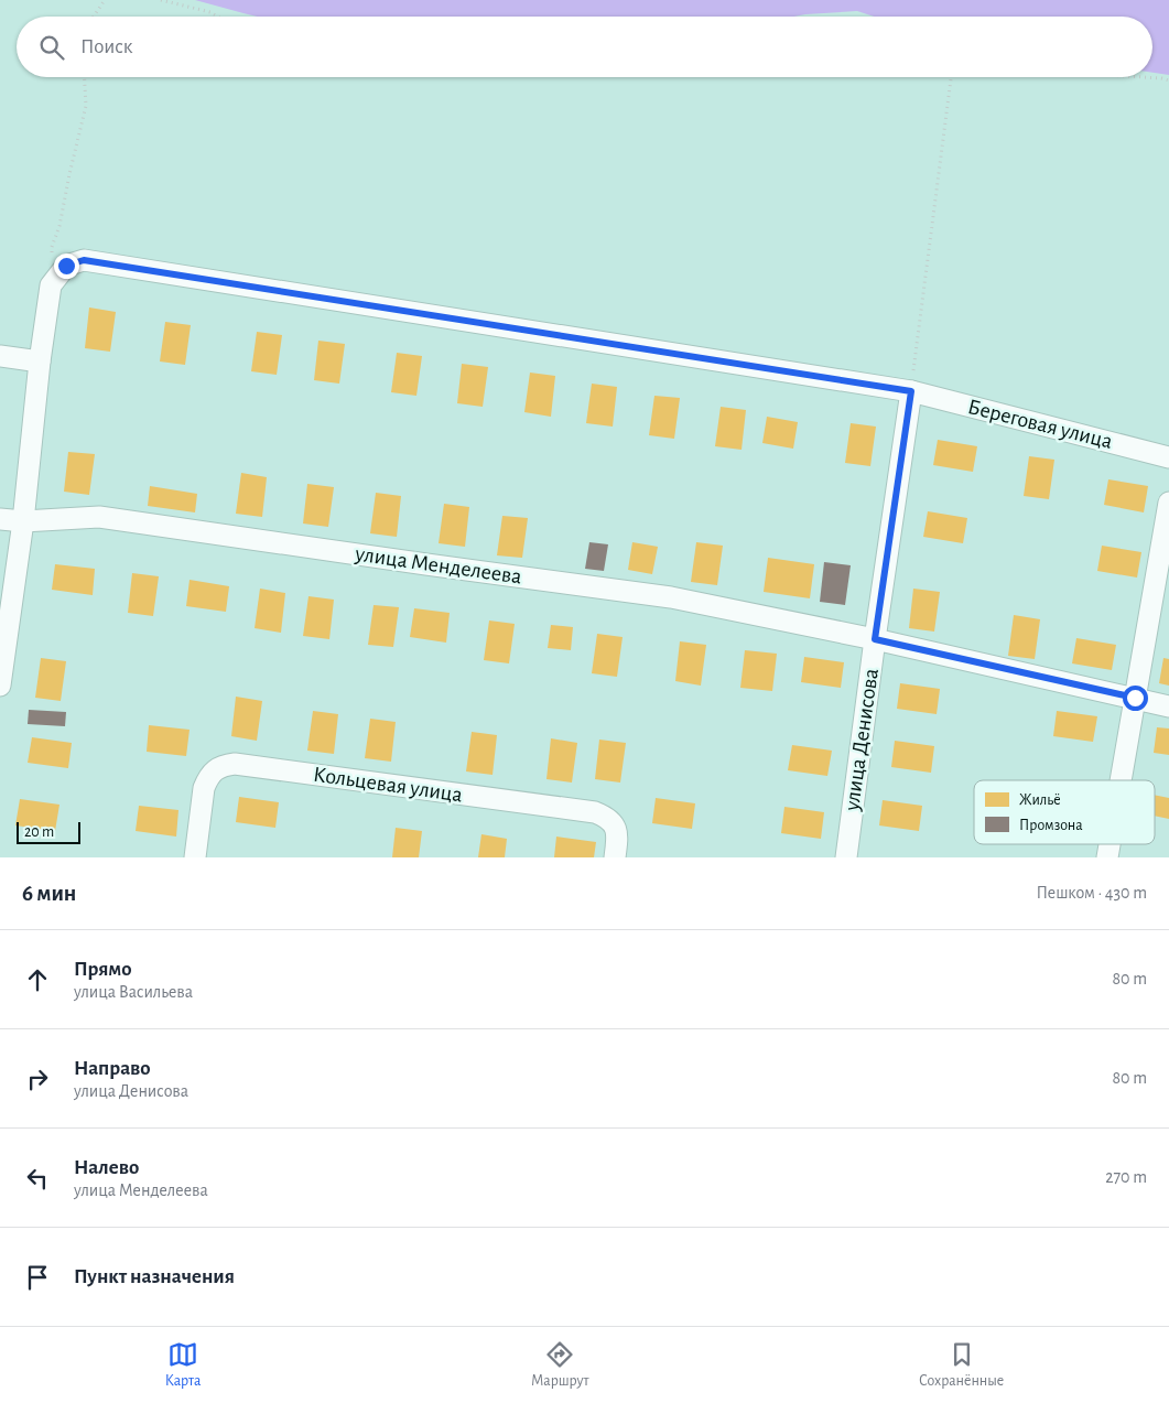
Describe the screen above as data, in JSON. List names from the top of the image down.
{
  "streets": {
    "street": [
      "Береговая улица",
      "улица Менделеева",
      "улица Денисова",
      "Кольцевая улица"
    ]
  },
  "crossings": [
    ["Береговая улица", "улица Денисова"],
    ["улица Менделеева", "улица Денисова"]
  ],
  "legend": ["Жильё", "Промзона"],
  "scale_bar": "20 m",
  "page": {
    "search": "Поиск",
    "scale": "20 m",
    "heading": ["6 мин", "Пешком · 430 m"],
    "list": [
      ["Прямо", "улица Васильева", "80 m"],
      ["Направо", "улица Денисова", "80 m"],
      ["Налево", "улица Менделеева", "270 m"],
      "Пункт назначения"
    ],
    "nav": ["Карта", "Маршрут", "Сохранённые"]
  }
}
